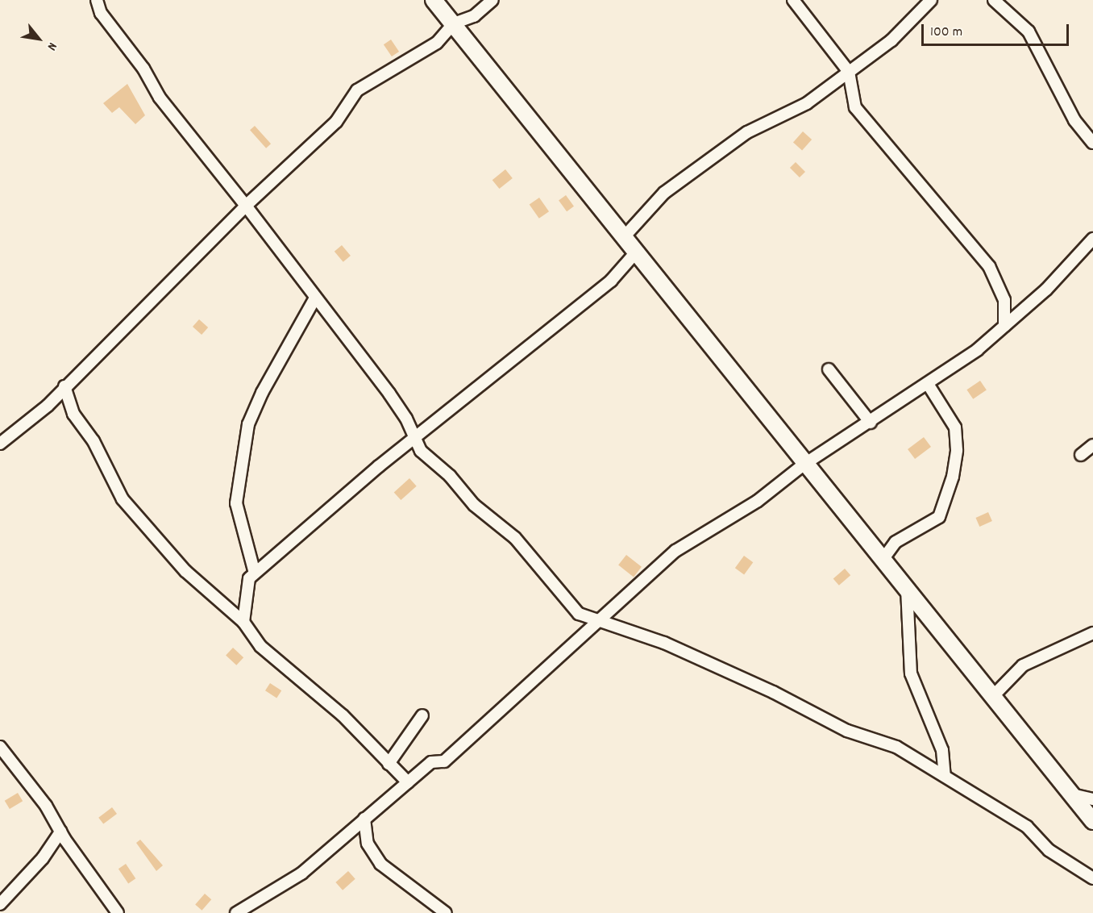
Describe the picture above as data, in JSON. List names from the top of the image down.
{
  "scale_bar": "100 m",
  "north": "bottom right"
}
